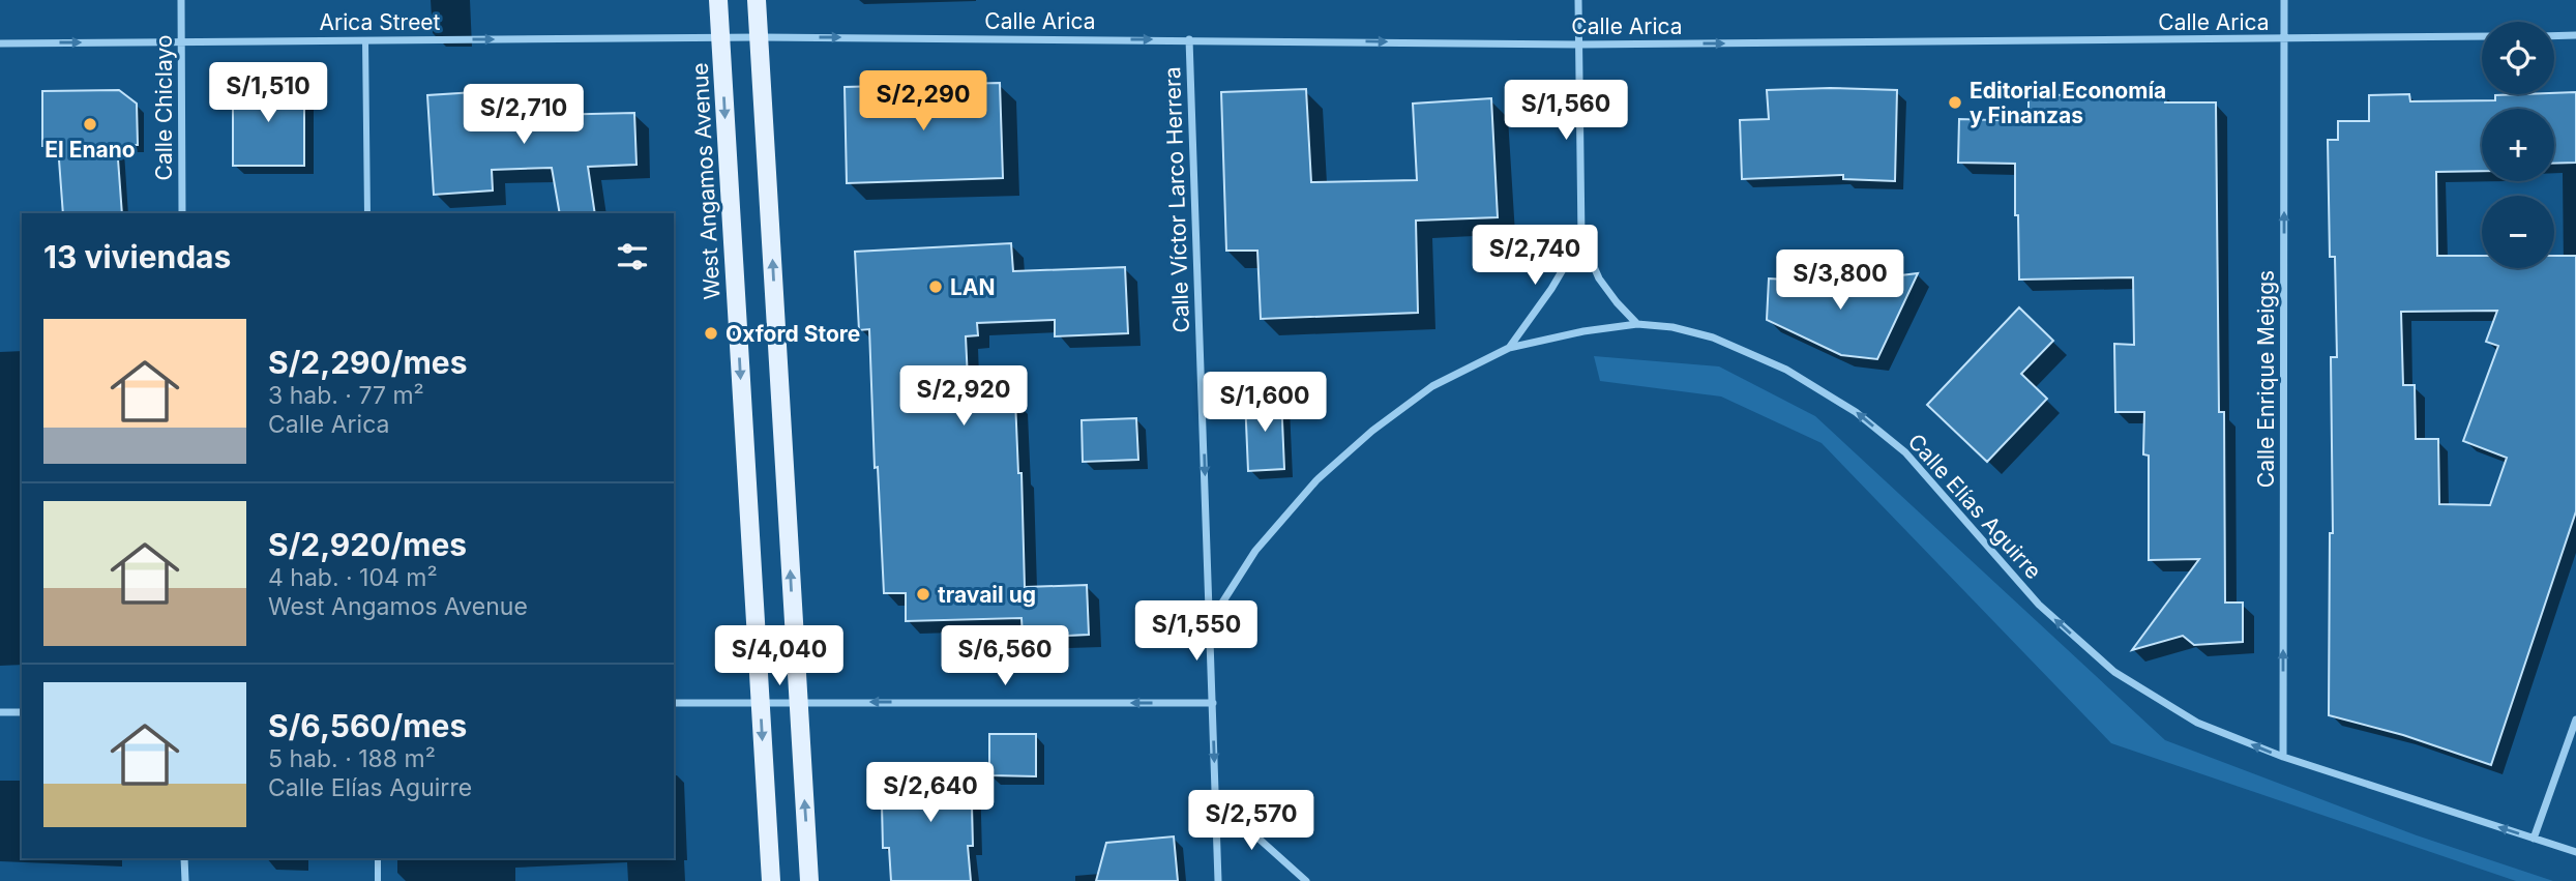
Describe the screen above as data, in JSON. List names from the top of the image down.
{
  "streets": {
    "main road": ["West Angamos Avenue"],
    "street": [
      "Calle Arica",
      "Arica Street",
      "Calle Chiclayo",
      "Calle Víctor Larco Herrera",
      "Calle Enrique Meiggs",
      "Calle Elías Aguirre"
    ]
  },
  "crossings": [
    ["Calle Arica", "Arica Street"],
    ["Calle Arica", "Calle Víctor Larco Herrera"],
    ["Calle Arica", "Calle Enrique Meiggs"],
    ["Arica Street", "Calle Chiclayo"],
    ["Arica Street", "West Angamos Avenue"],
    ["Calle Víctor Larco Herrera", "Calle Elías Aguirre"],
    ["Calle Enrique Meiggs", "Calle Elías Aguirre"]
  ],
  "one_way": [
    "Calle Arica",
    "Arica Street",
    "Calle Víctor Larco Herrera",
    "Calle Enrique Meiggs",
    "Calle Elías Aguirre"
  ],
  "places": [
    "Editorial Economía y Finanzas",
    "El Enano",
    "LAN",
    "Oxford Store",
    "travail ug"
  ],
  "page": {
    "map_buttons": ["+", "−"],
    "price": [
      "S/1,510",
      "S/2,290",
      "S/1,560",
      "S/2,710",
      "S/2,740",
      "S/3,800",
      "S/2,920",
      "S/1,600",
      "S/1,550",
      "S/4,040",
      "S/6,560",
      "S/2,640",
      "S/2,570"
    ],
    "heading": "13 viviendas",
    "list": [
      {
        "name": "S/2,290/mes",
        "note": "3 hab. · 77 m² · Calle Arica"
      },
      {
        "name": "S/2,920/mes",
        "note": "4 hab. · 104 m² · West Angamos Avenue"
      },
      {
        "name": "S/6,560/mes",
        "note": "5 hab. · 188 m² · Calle Elías Aguirre"
      }
    ]
  }
}
